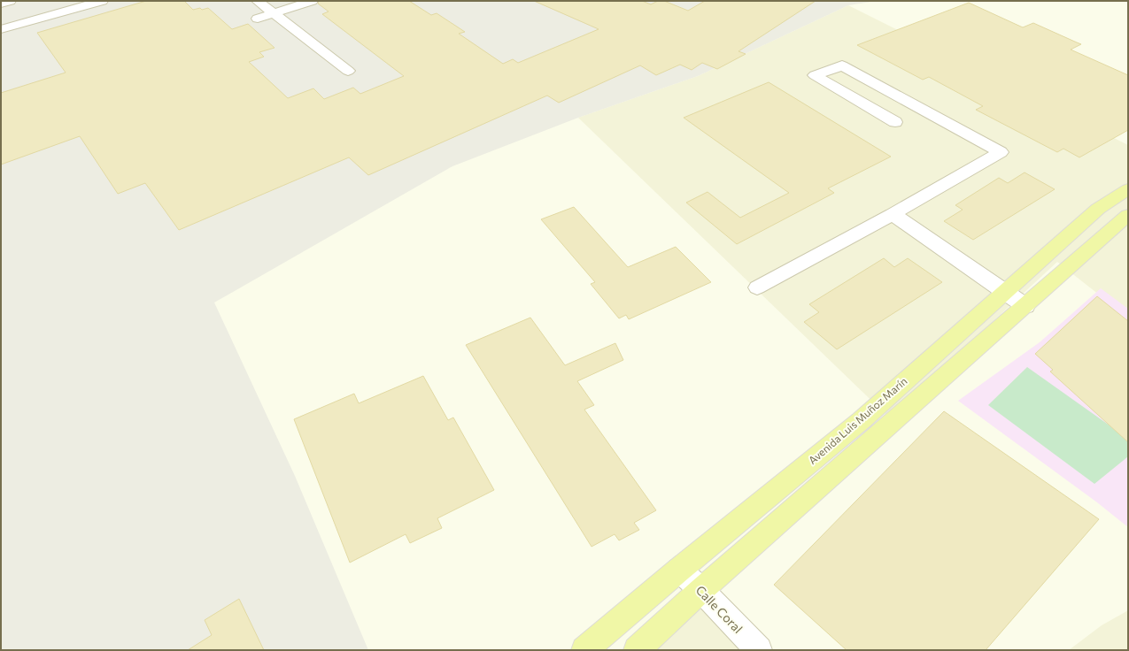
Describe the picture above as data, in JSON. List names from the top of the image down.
{
  "streets": {
    "main road": ["Avenida Luis Muñoz Marín"],
    "street": ["Calle Coral"]
  },
  "crossings": [
    ["Avenida Luis Muñoz Marín", "Calle Coral"]
  ]
}
